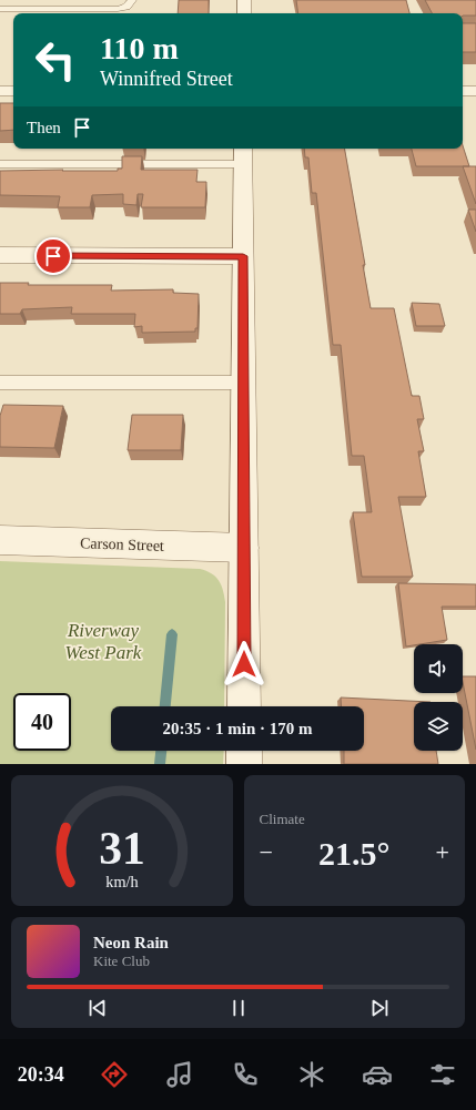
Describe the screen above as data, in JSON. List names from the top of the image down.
{
  "streets": {
    "street": ["Carson Street"]
  },
  "parks": ["Riverway West Park"],
  "page": {
    "turn": ["110 m", "Winnifred Street"],
    "then": "Then",
    "limit": "40",
    "trip": "20:35 · 1 min · 170 m",
    "tile": "Climate",
    "heat": ["−", "21.5°", "+"],
    "song": ["Neon Rain", "Kite Club"],
    "tabs": "20:34",
    "gauge": ["31", "km/h"]
  }
}
